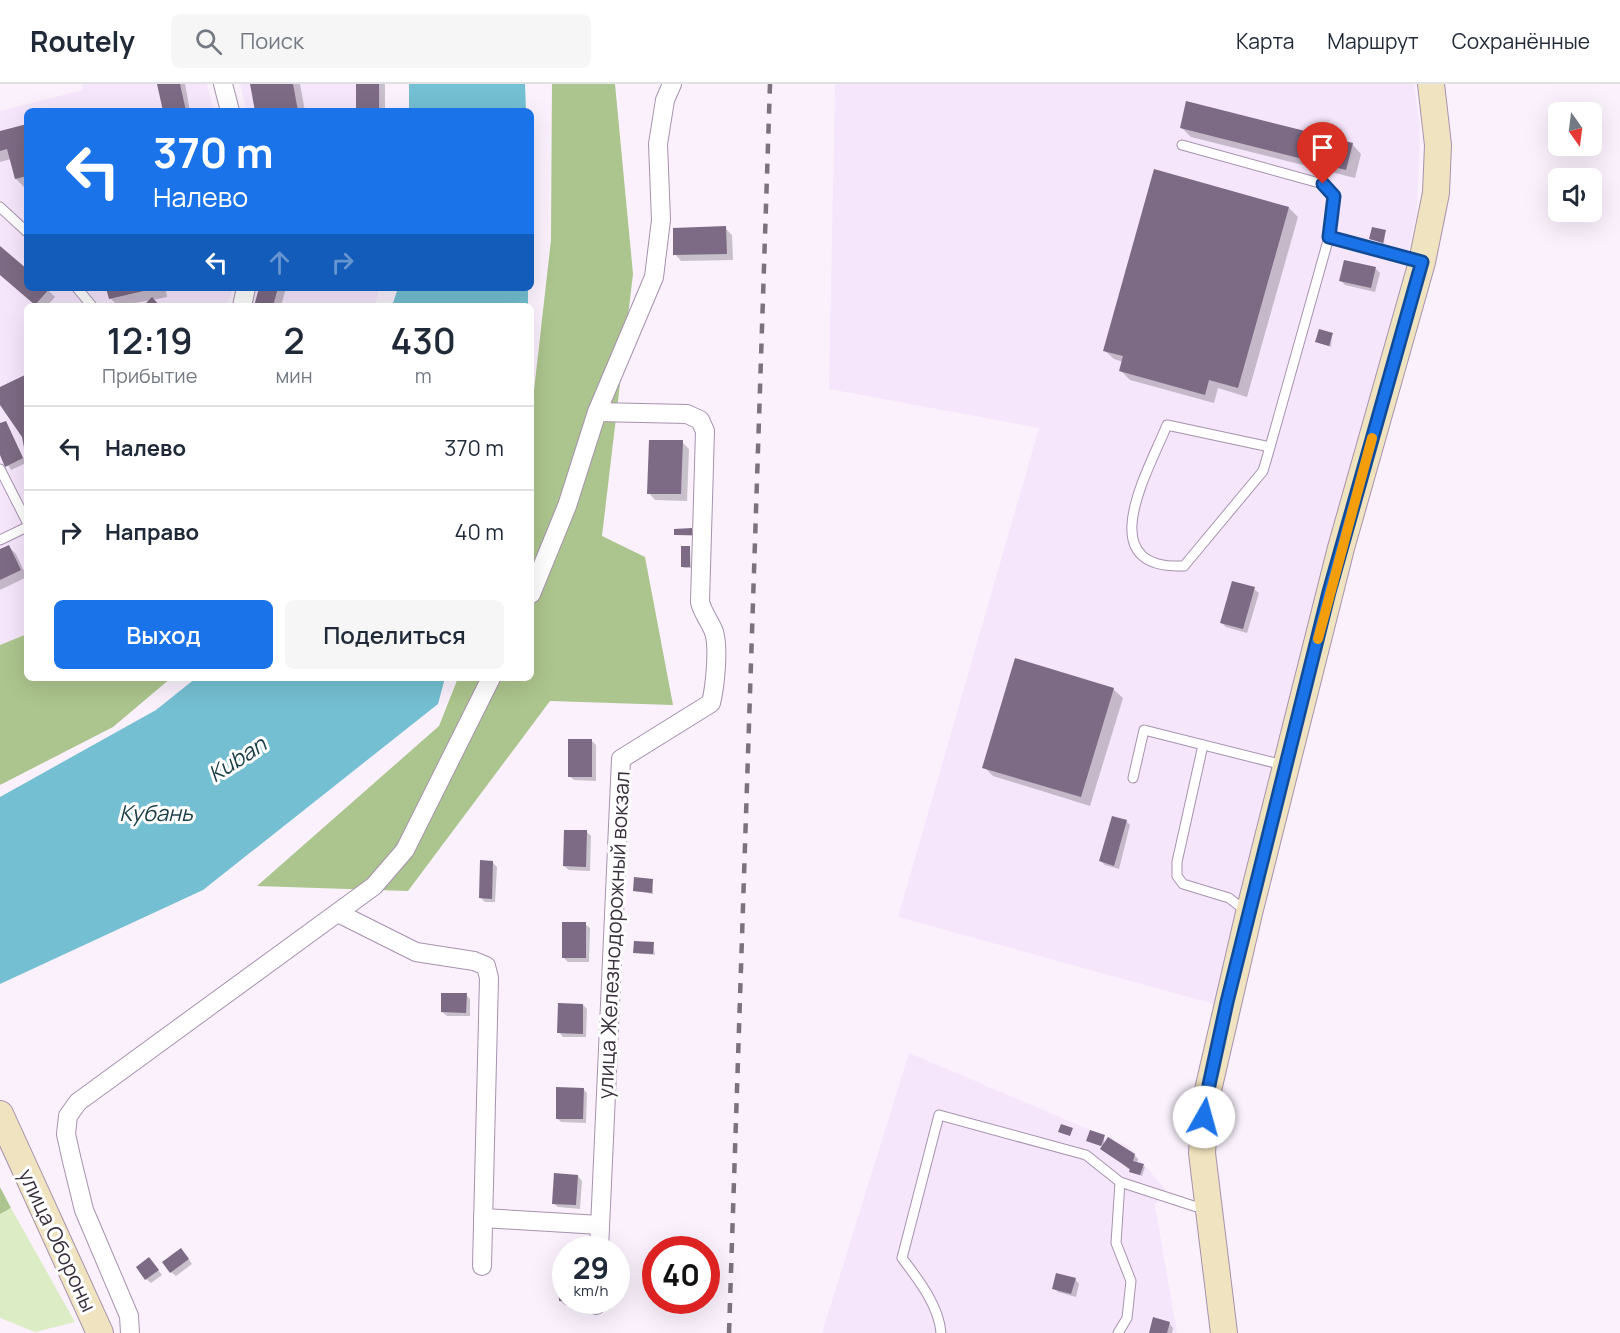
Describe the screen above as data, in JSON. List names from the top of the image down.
{
  "streets": {
    "street": ["улица Железнодорожный вокзал", "улица Обороны"]
  },
  "water": ["Kuban", "Кубань"],
  "north": "bottom",
  "page": {
    "header": "Routely",
    "search": "Поиск",
    "nav": ["Карта", "Маршрут", "Сохранённые"],
    "turn": ["370 m", "Налево"],
    "eta": [
      "12:19",
      "Прибытие",
      "2",
      "мин",
      "430",
      "m"
    ],
    "list": [
      {
        "name": "Налево",
        "value": "370 m"
      },
      {
        "name": "Направо",
        "value": "40 m"
      }
    ],
    "buttons": ["Выход", "Поделиться"],
    "speed": "29 km/h",
    "limit": "40"
  }
}
